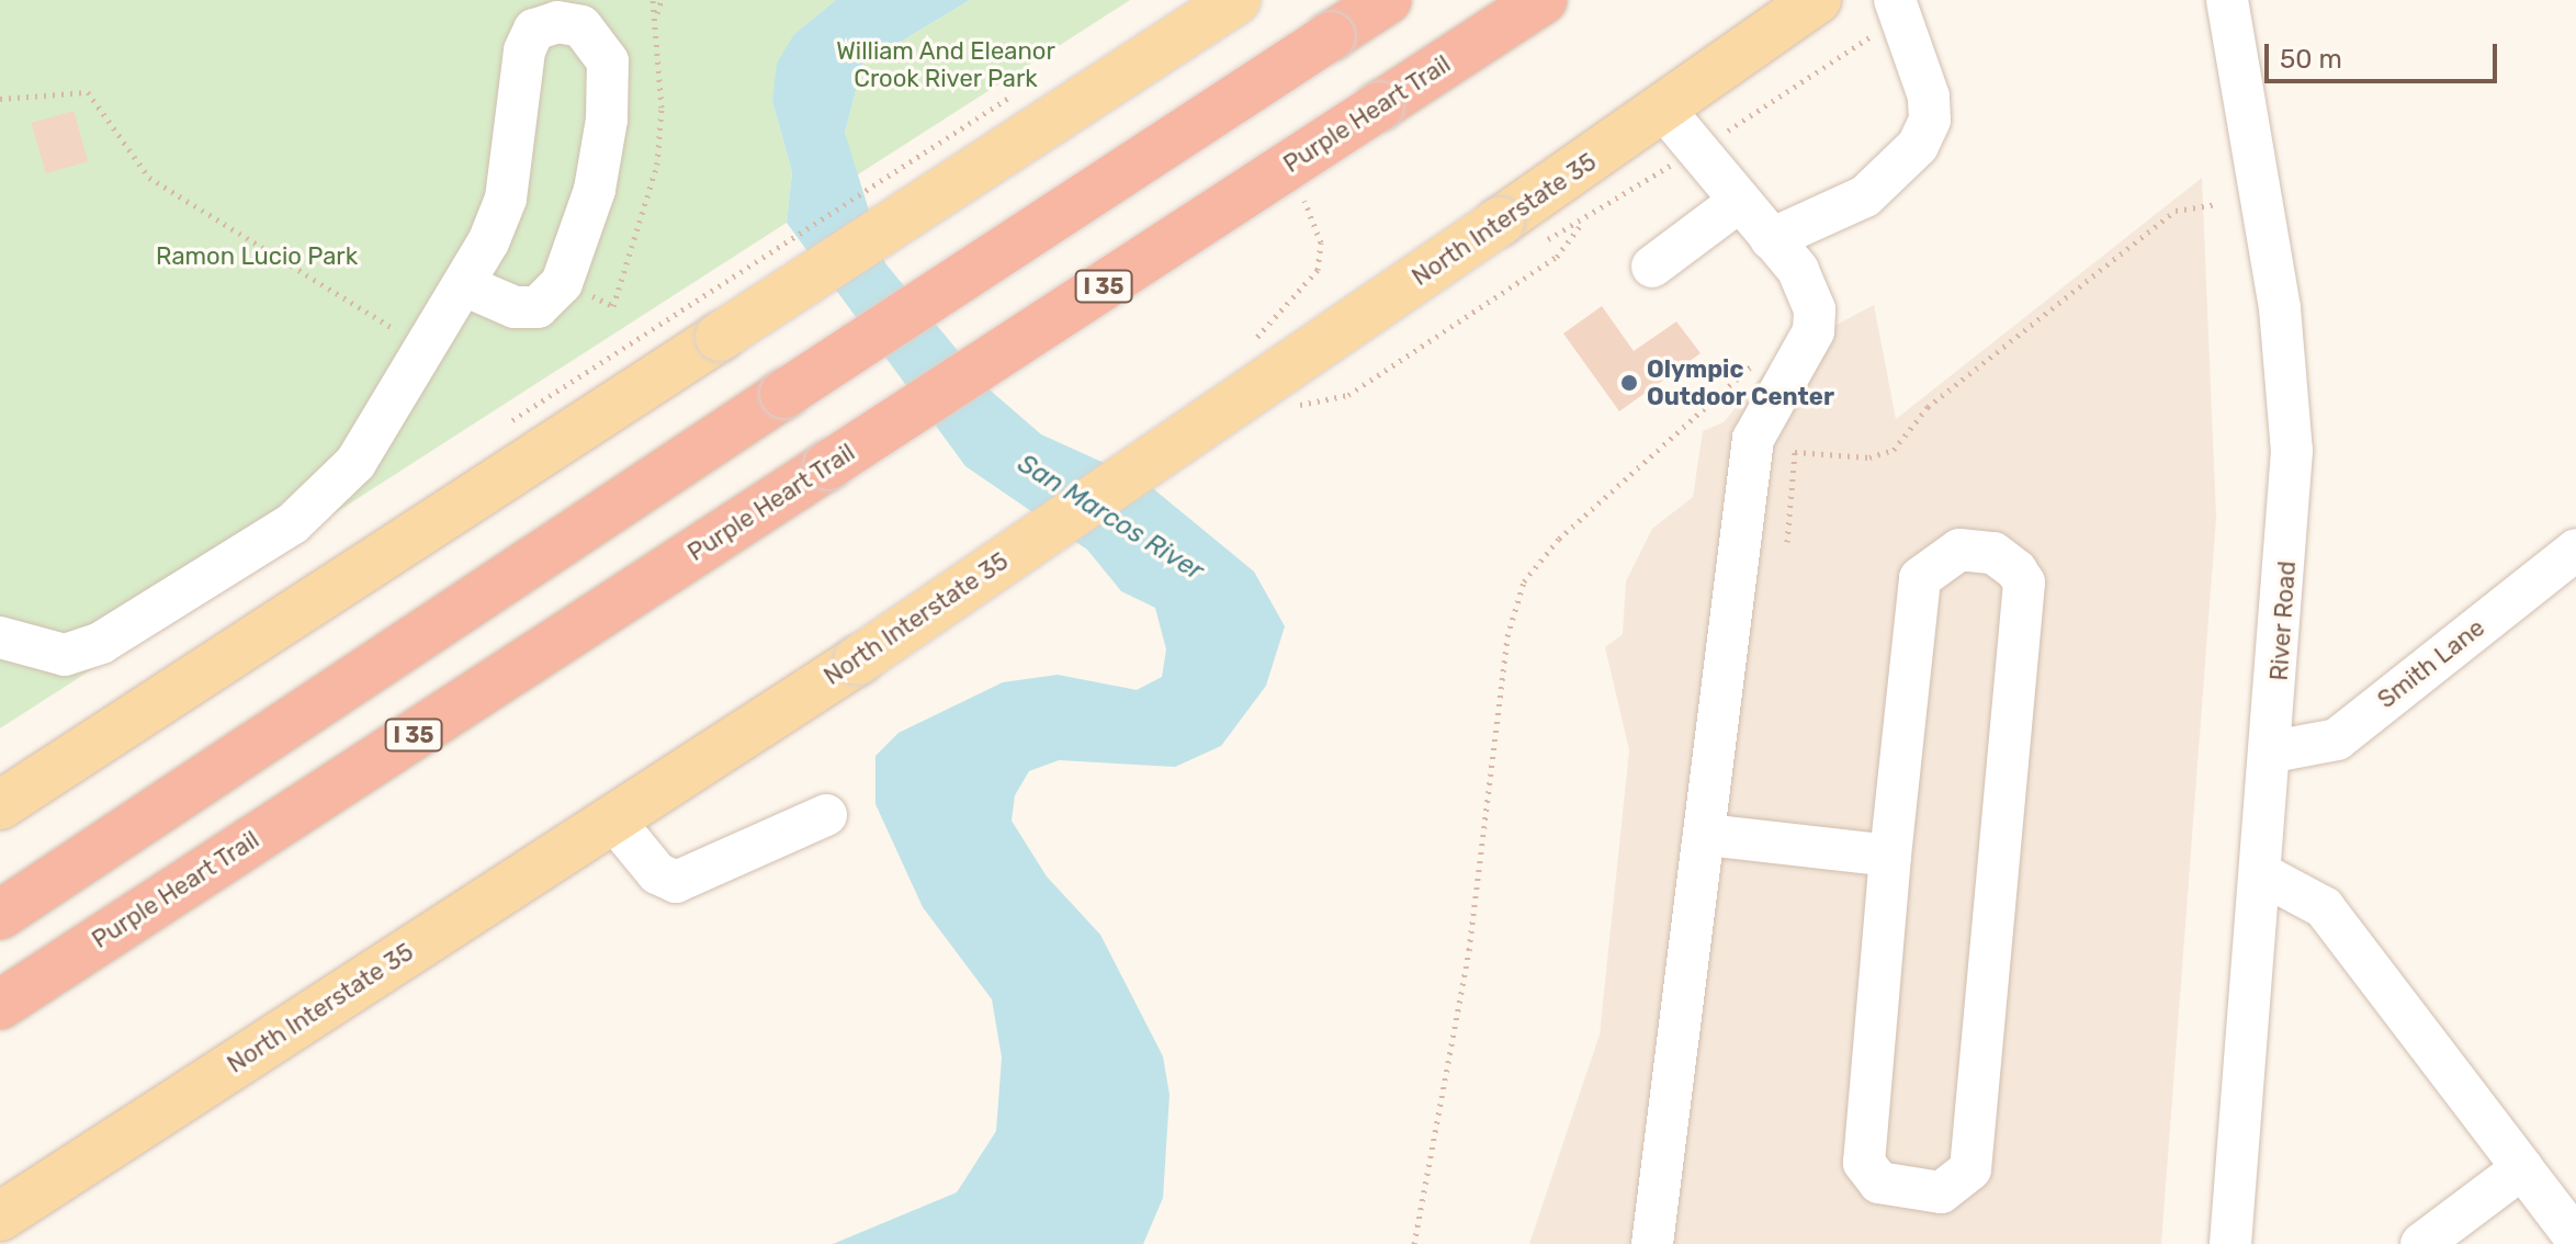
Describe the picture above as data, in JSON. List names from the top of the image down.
{
  "streets": {
    "highway": ["Purple Heart Trail", "I 35"],
    "main road": ["North Interstate 35"],
    "street": ["River Road", "Smith Lane"]
  },
  "crossings": [
    ["River Road", "Smith Lane"]
  ],
  "water": ["San Marcos River"],
  "parks": ["William And Eleanor Crook River Park", "Ramon Lucio Park"],
  "places": ["Olympic Outdoor Center"],
  "scale_bar": "50 m"
}
